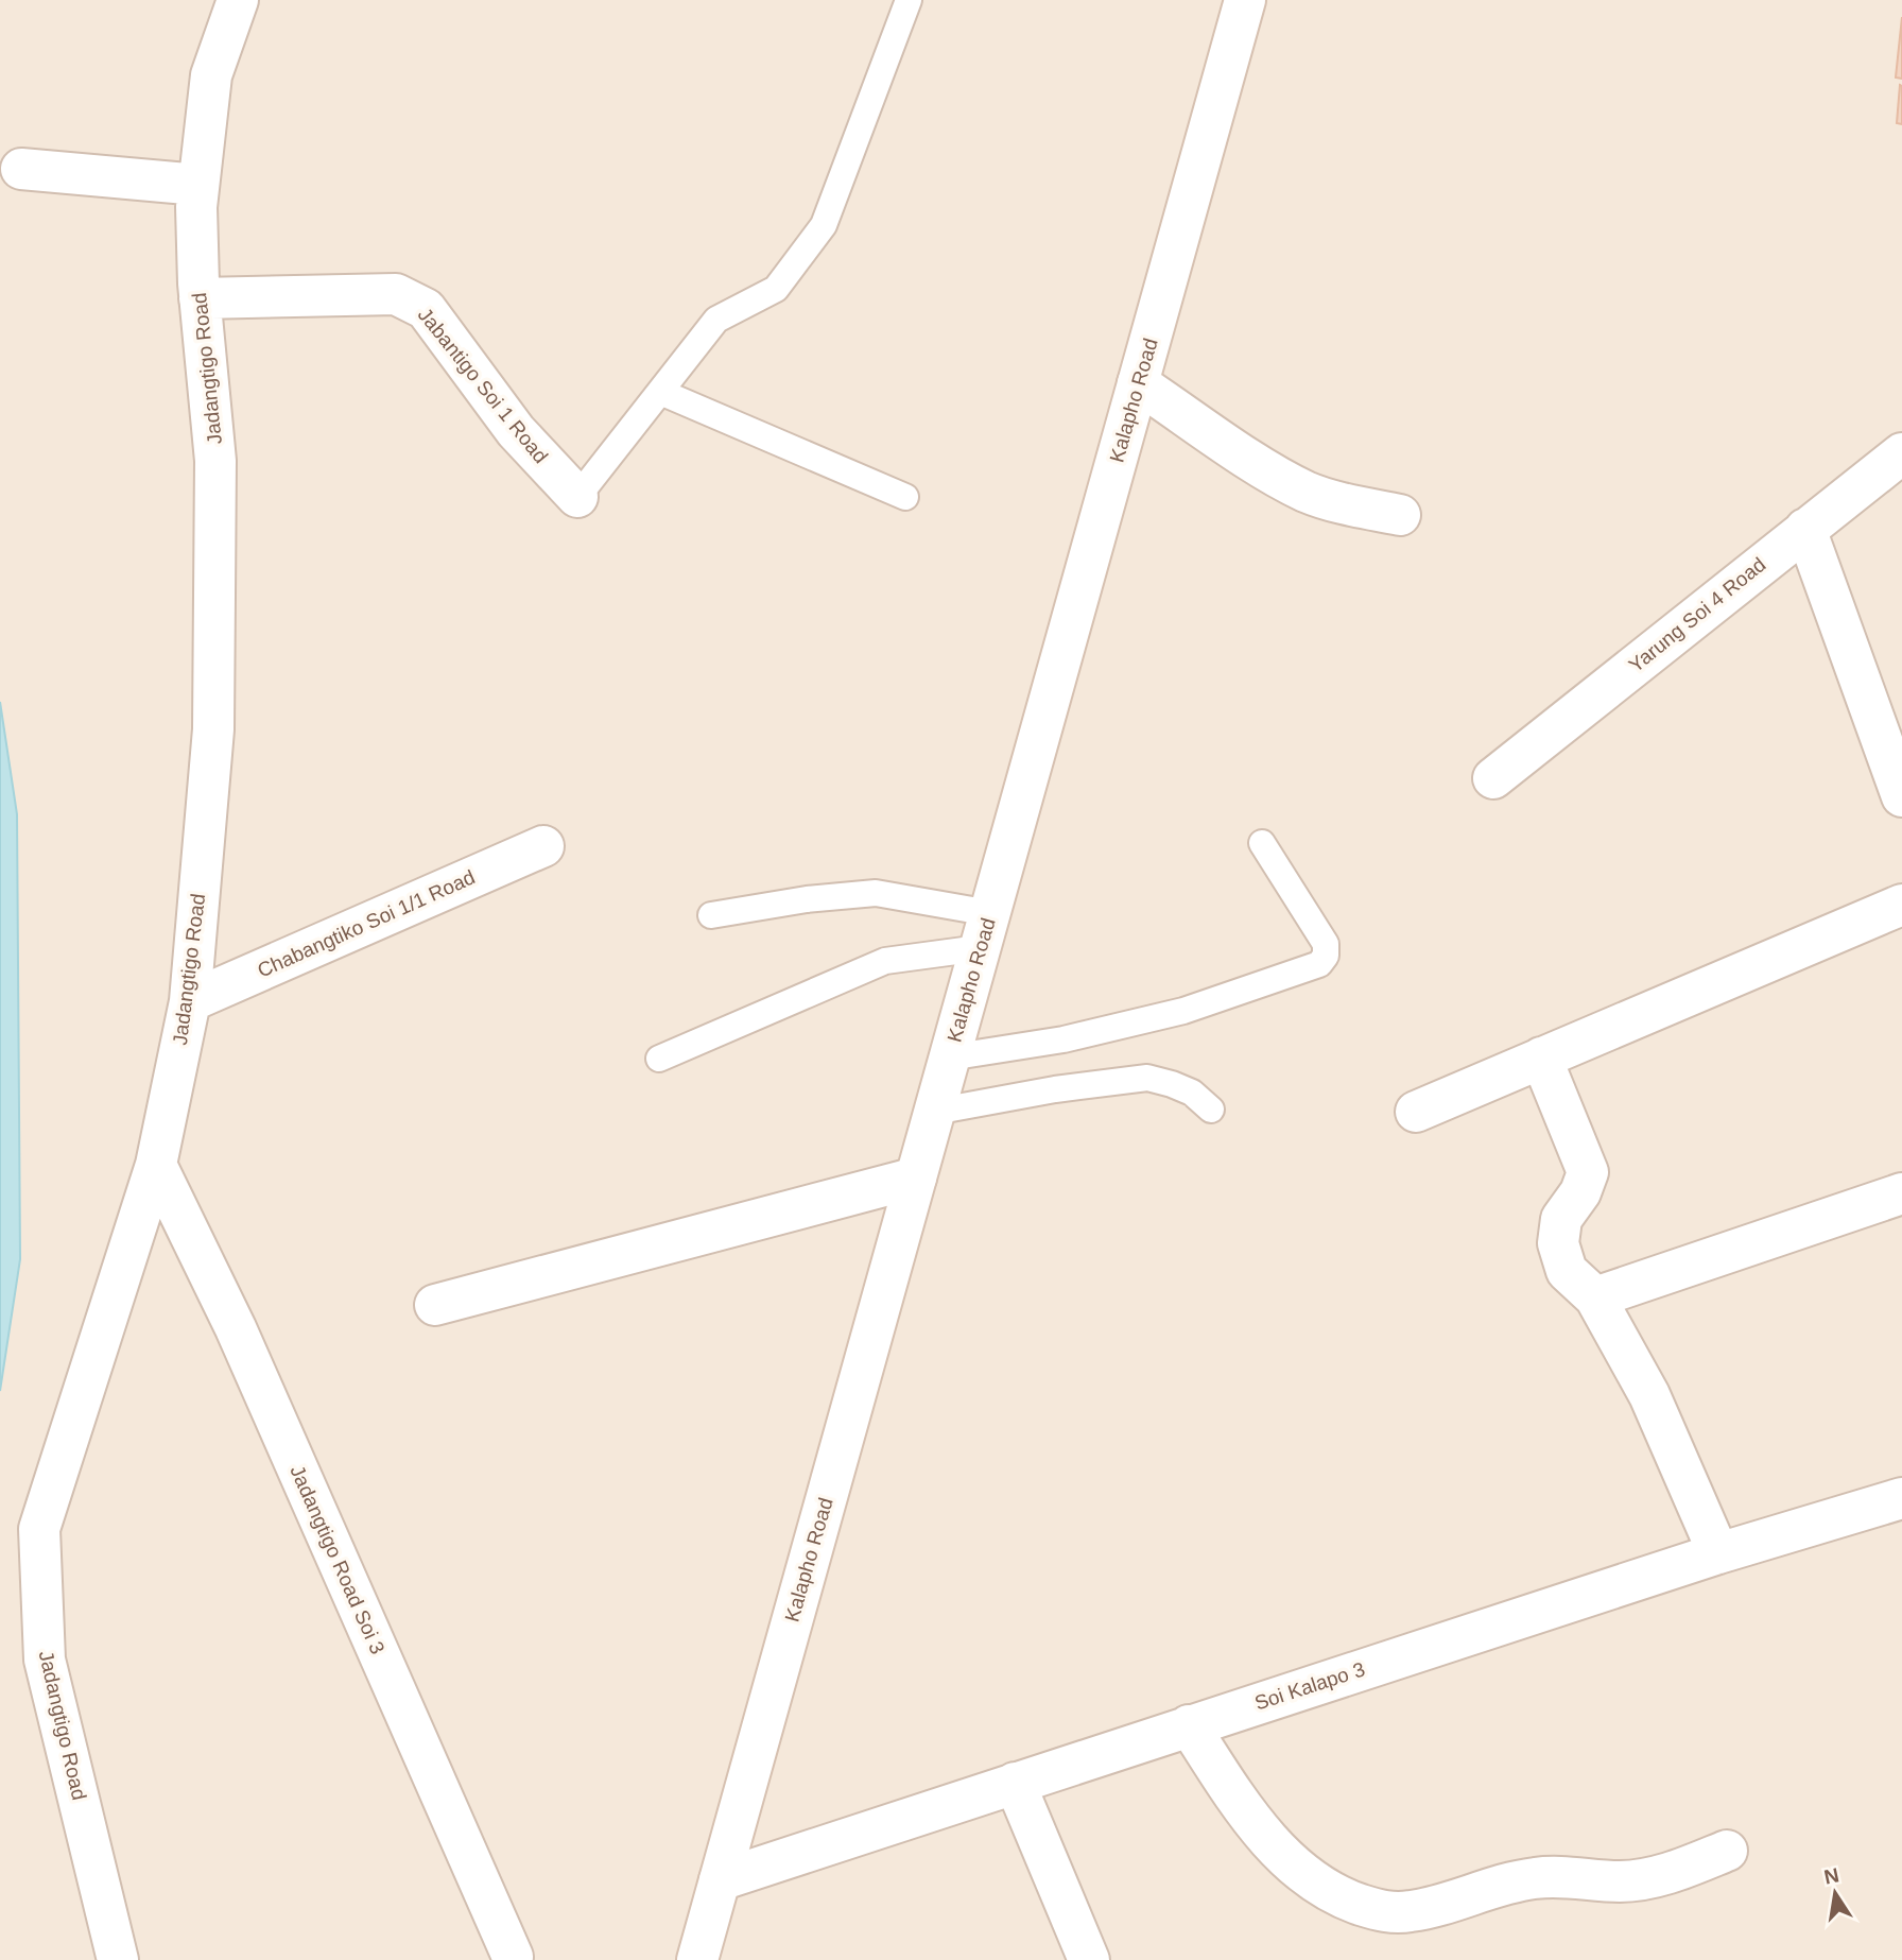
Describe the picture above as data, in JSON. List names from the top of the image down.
{
  "streets": {
    "street": [
      "Jadangtigo Road",
      "Jabantigo Soi 1 Road",
      "Kalapho Road",
      "Yarung Soi 4 Road",
      "Chabangtiko Soi 1/1 Road",
      "Jadangtigo Road Soi 3",
      "Soi Kalapo 3"
    ]
  },
  "crossings": [
    ["Jadangtigo Road", "Jabantigo Soi 1 Road"],
    ["Jadangtigo Road", "Chabangtiko Soi 1/1 Road"],
    ["Jadangtigo Road", "Jadangtigo Road Soi 3"],
    ["Kalapho Road", "Soi Kalapo 3"]
  ],
  "north": "top"
}
